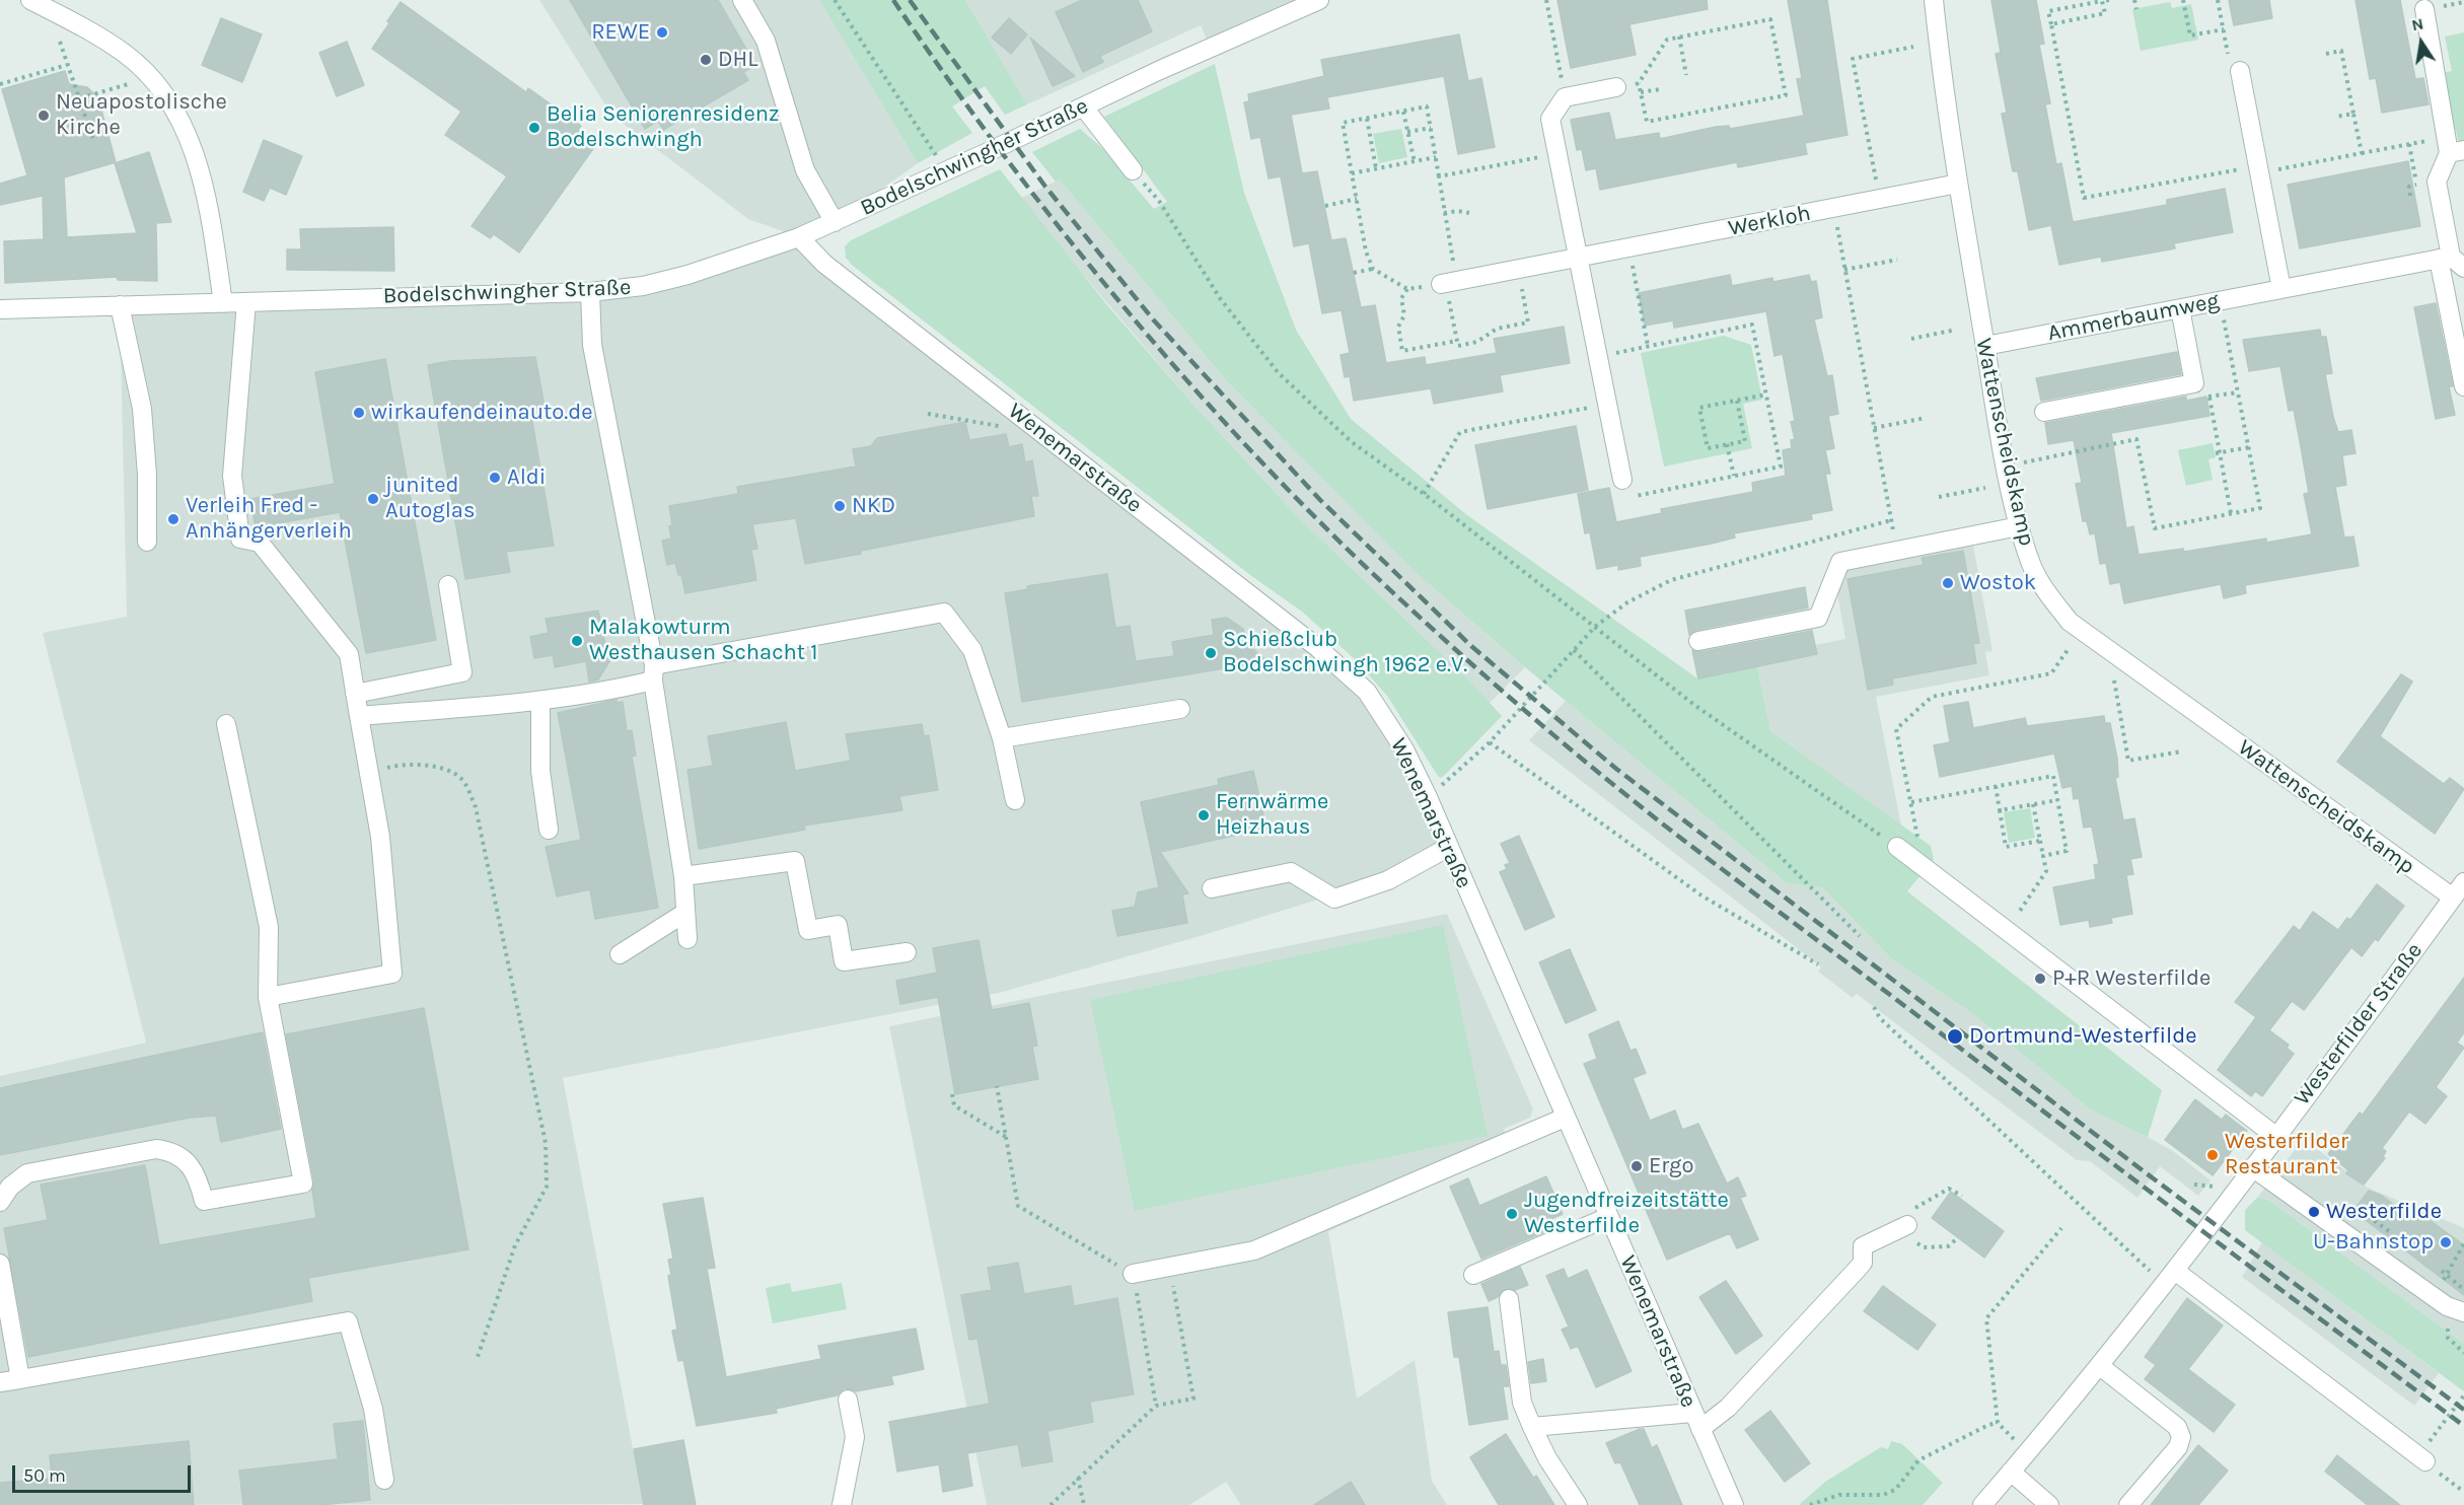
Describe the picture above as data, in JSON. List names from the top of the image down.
{
  "streets": {
    "street": [
      "Bodelschwingher Straße",
      "Werkloh",
      "Ammerbaumweg",
      "Wattenscheidskamp",
      "Wenemarstraße",
      "Westerfilder Straße"
    ]
  },
  "crossings": [
    ["Bodelschwingher Straße", "Wenemarstraße"],
    ["Werkloh", "Wattenscheidskamp"],
    ["Ammerbaumweg", "Wattenscheidskamp"],
    ["Wattenscheidskamp", "Westerfilder Straße"]
  ],
  "places": [
    "REWE",
    "DHL",
    "Neuapostolische Kirche",
    "Belia Seniorenresidenz Bodelschwingh",
    "wirkaufendeinauto.de",
    "Aldi",
    "junited Autoglas",
    "NKD",
    "Verleih Fred - Anhängerverleih",
    "Wostok",
    "Malakowturm Westhausen Schacht 1",
    "Schießclub Bodelschwingh 1962 e.V.",
    "Fernwärme Heizhaus",
    "P+R Westerfilde",
    "Dortmund-Westerfilde",
    "Westerfilder Restaurant",
    "Ergo",
    "Westerfilde",
    "Jugendfreizeitstätte Westerfilde",
    "U-Bahnstop"
  ],
  "scale_bar": "50 m",
  "north": "top"
}
